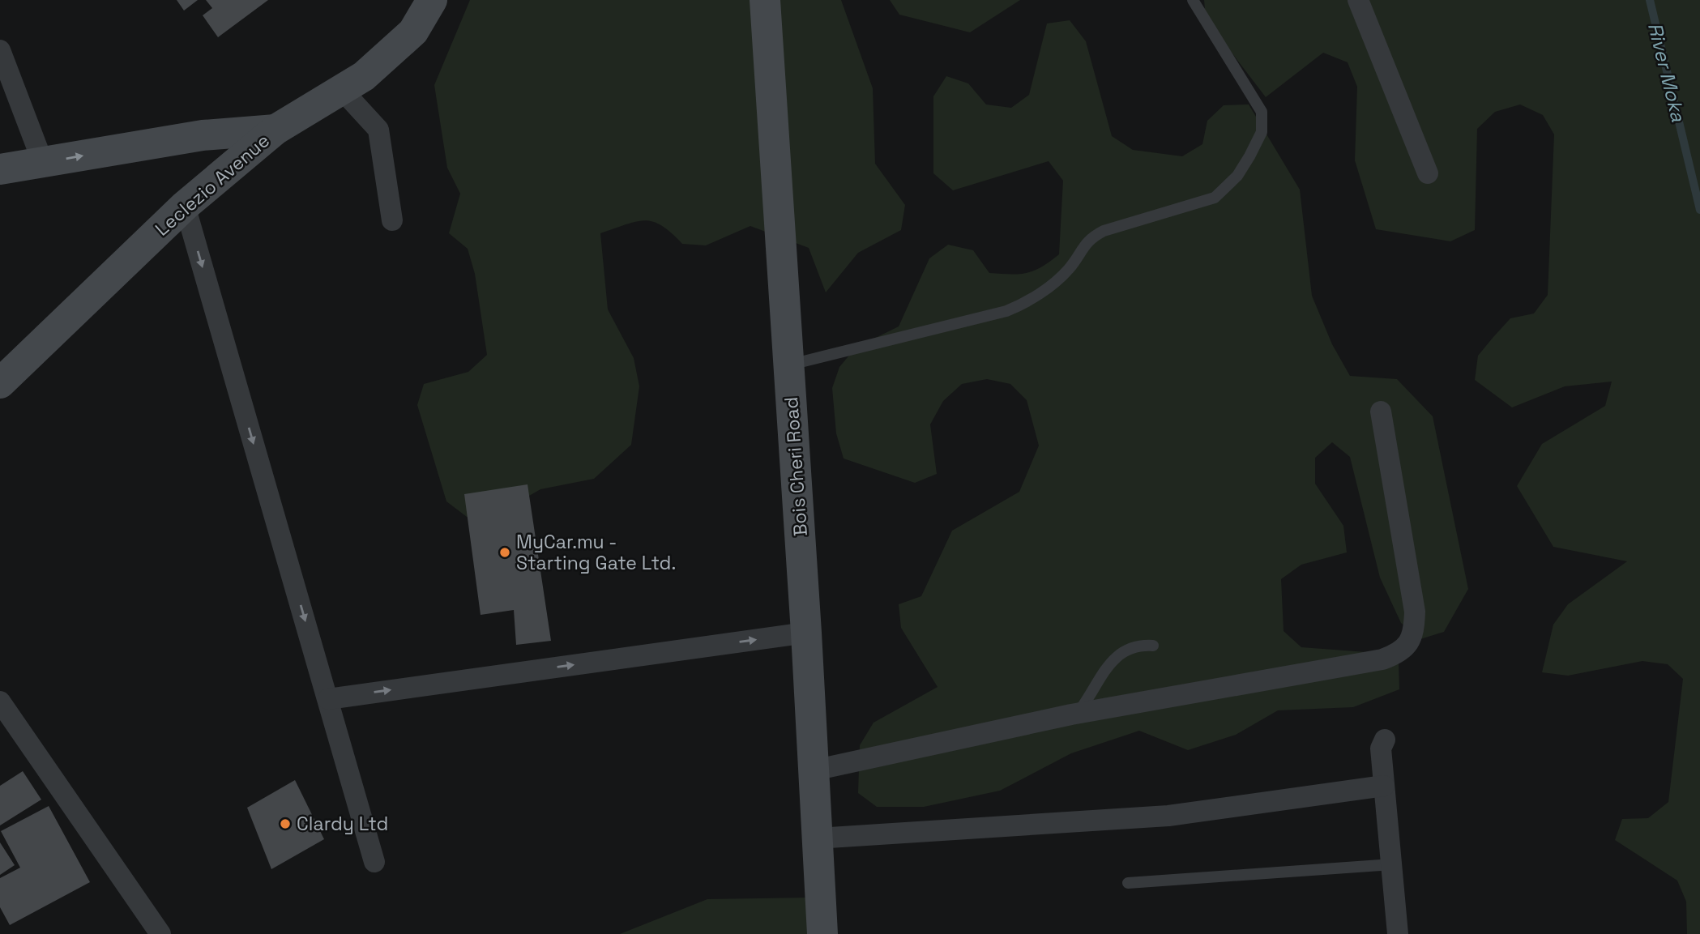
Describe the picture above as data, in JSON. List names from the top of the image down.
{
  "streets": {
    "main road": ["Leclezio Avenue", "Bois Cheri Road"]
  },
  "water": ["River Moka"],
  "places": ["MyCar.mu - Starting Gate Ltd.", "Clardy Ltd"]
}
